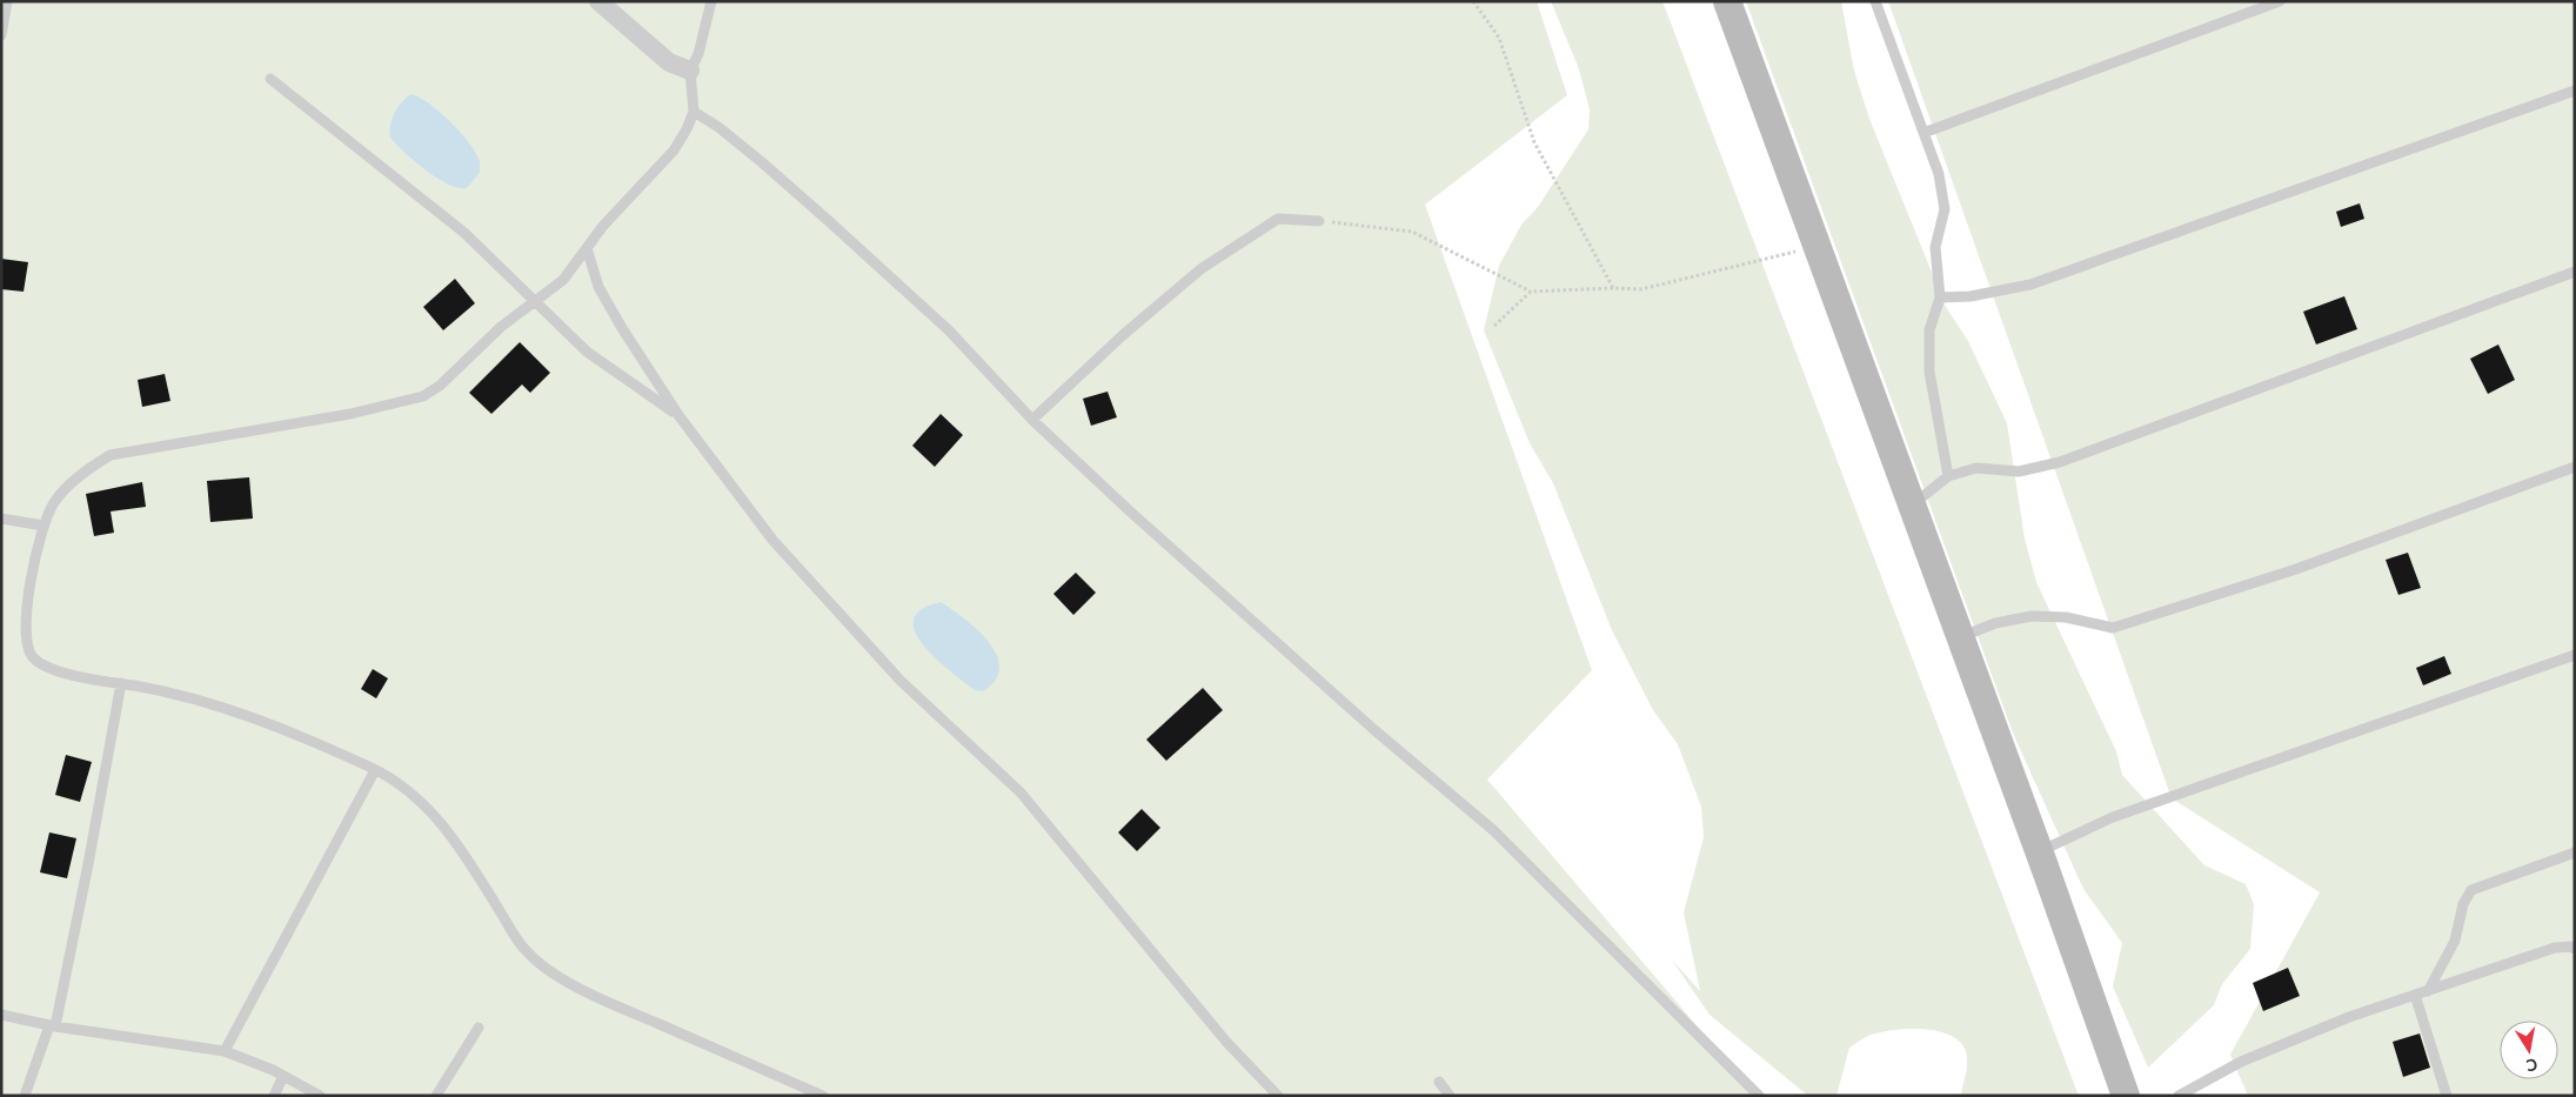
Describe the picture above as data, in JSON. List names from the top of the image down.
{
  "north": "bottom"
}
